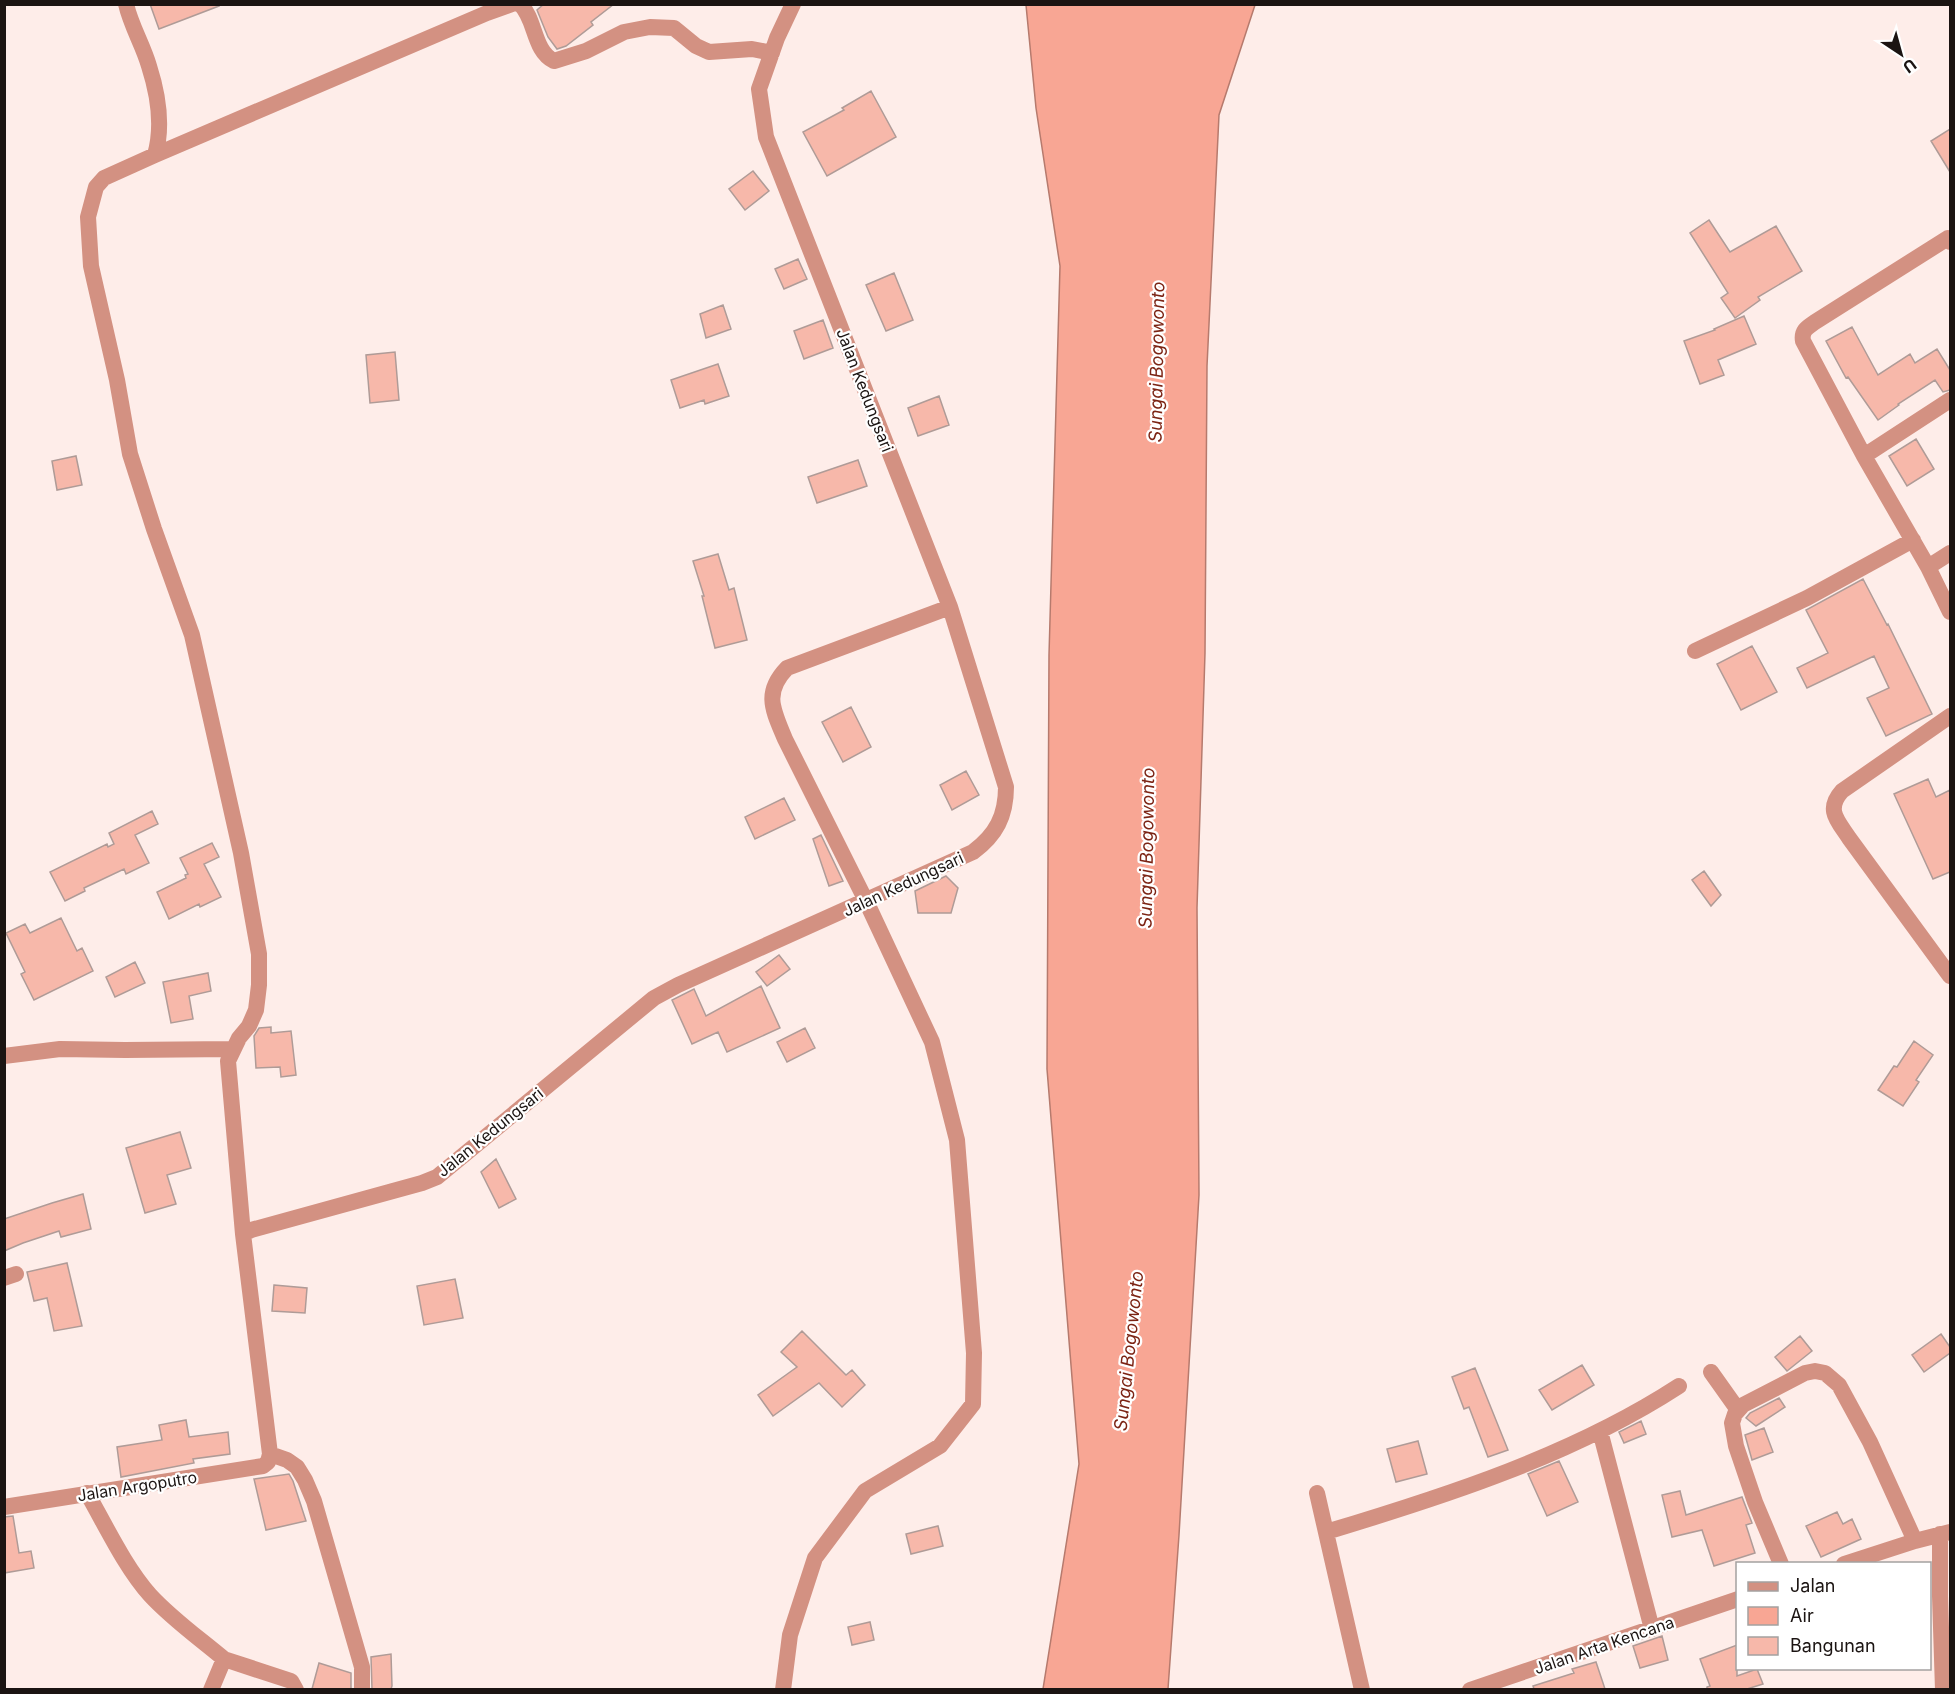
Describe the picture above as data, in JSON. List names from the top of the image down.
{
  "streets": {
    "street": ["Jalan Kedungsari", "Jalan Argoputro", "Jalan Arta Kencana"]
  },
  "water": ["Sungai Bogowonto"],
  "legend": ["Jalan", "Air", "Bangunan"],
  "north": "bottom right"
}
